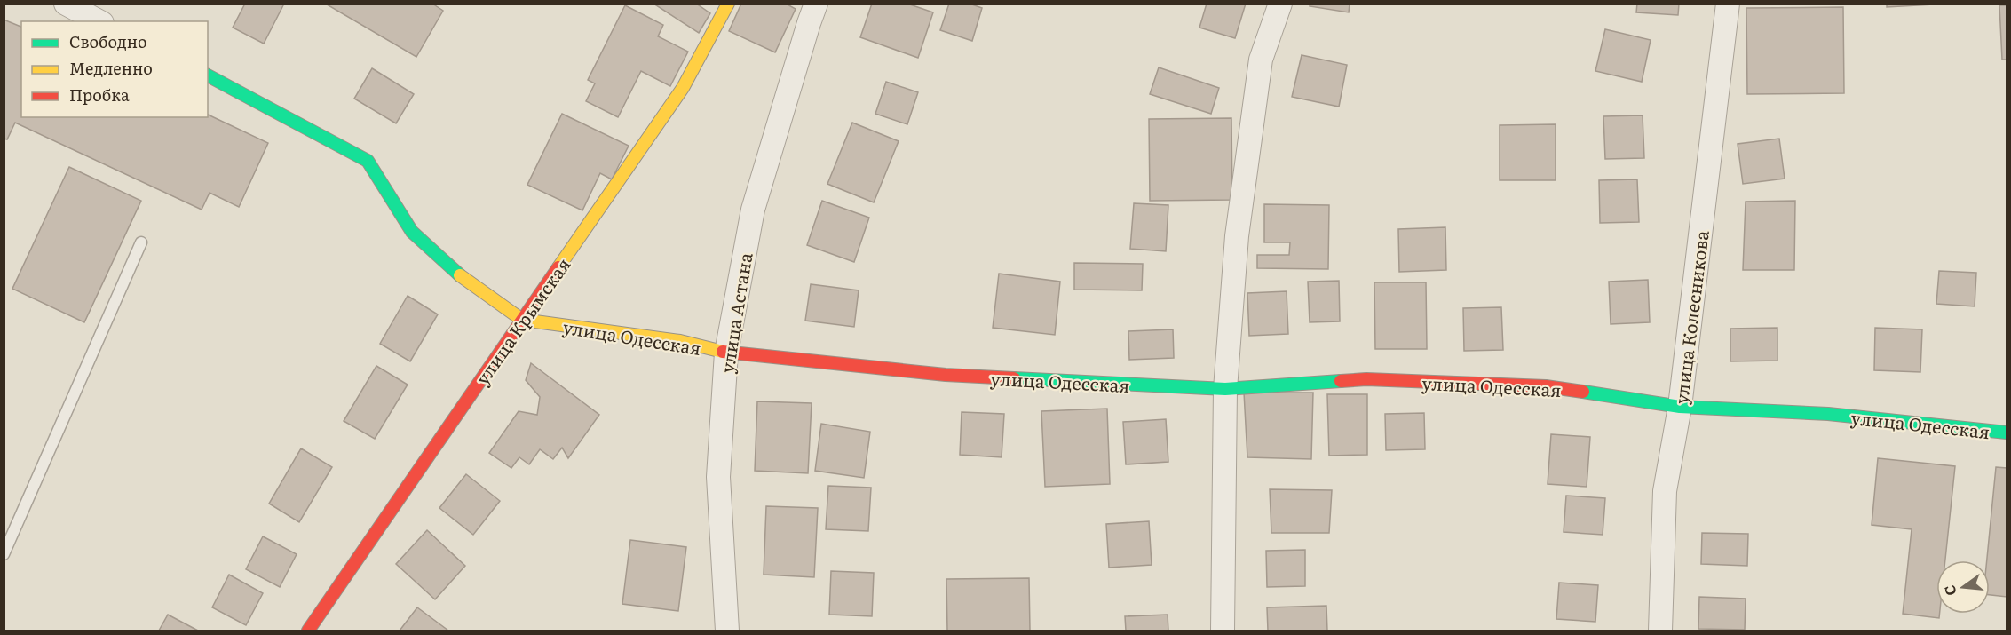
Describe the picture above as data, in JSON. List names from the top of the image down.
{
  "streets": {
    "street": [
      "улица Астана",
      "улица Колесникова",
      "улица Крымская",
      "улица Одесская"
    ]
  },
  "crossings": [
    ["улица Астана", "улица Одесская"],
    ["улица Колесникова", "улица Одесская"],
    ["улица Крымская", "улица Одесская"]
  ],
  "legend": ["Свободно", "Медленно", "Пробка"],
  "north": "left"
}
